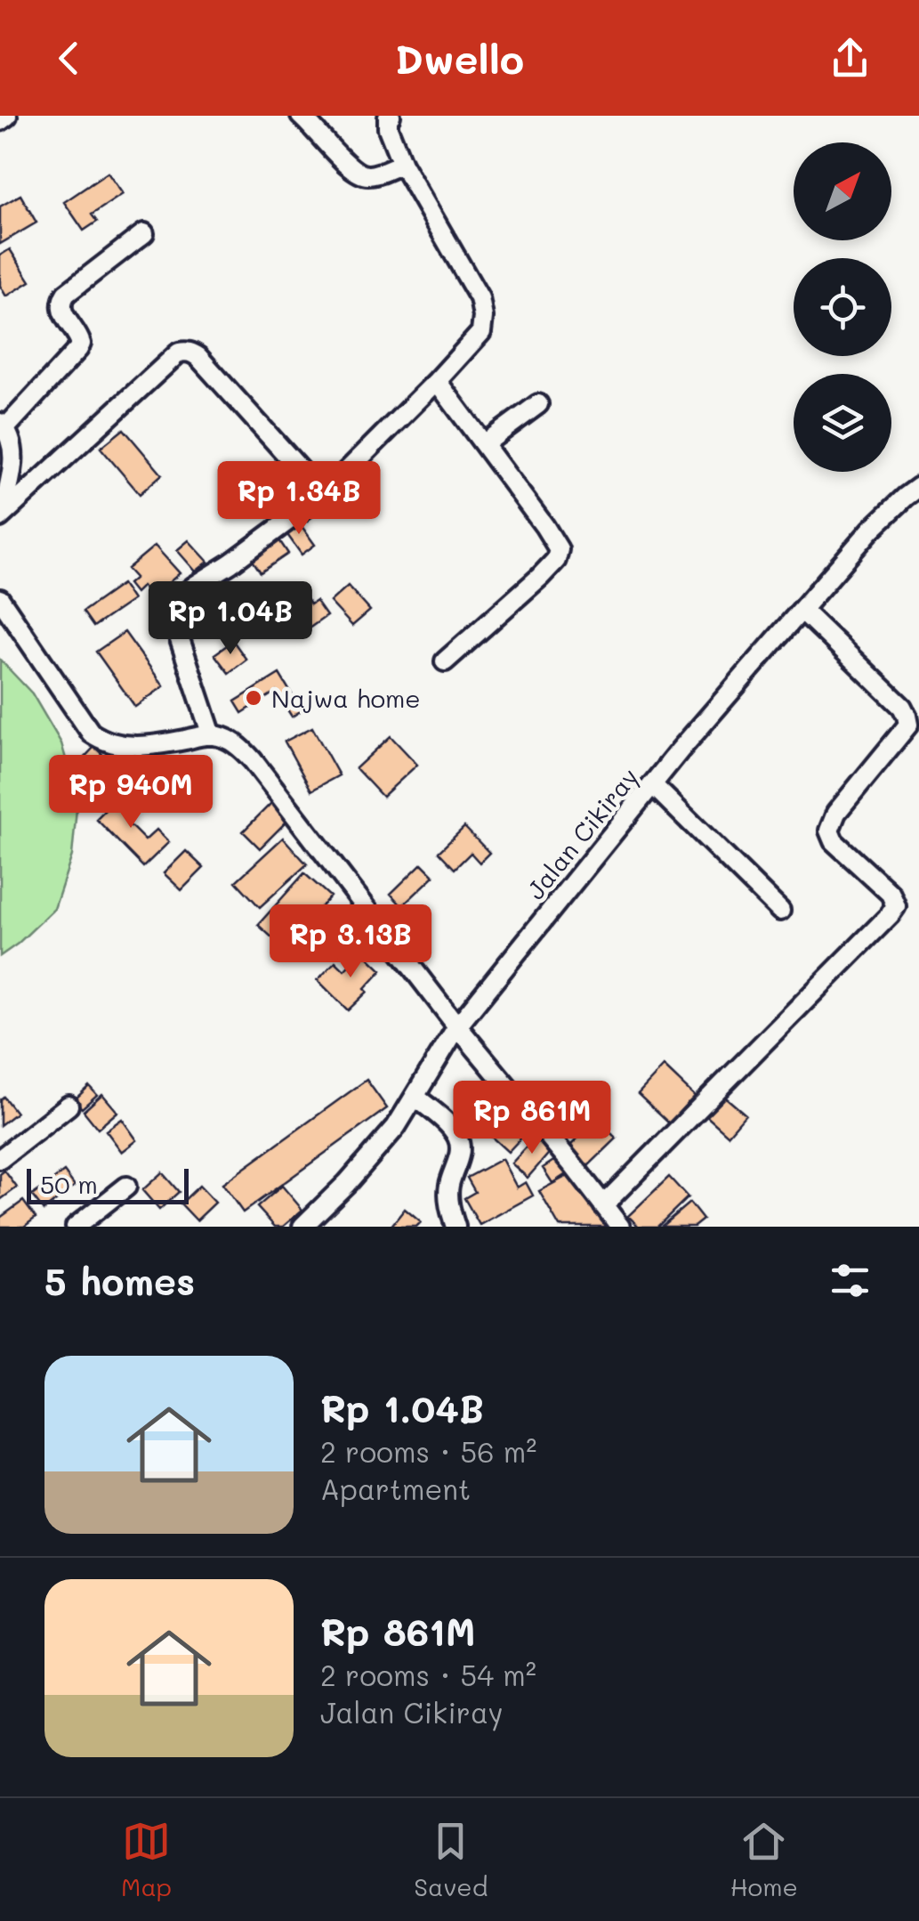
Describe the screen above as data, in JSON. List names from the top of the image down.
{
  "streets": {
    "street": ["Jalan Cikiray"]
  },
  "places": ["Najwa home"],
  "scale_bar": "50 m",
  "north": "top right",
  "page": {
    "header": "Dwello",
    "price": [
      "Rp 1.34B",
      "Rp 1.04B",
      "Rp 940M",
      "Rp 3.13B",
      "Rp 861M"
    ],
    "scale": "50 m",
    "heading": "5 homes",
    "list": [
      {
        "name": "Rp 1.04B",
        "note": "2 rooms · 56 m² · Apartment"
      },
      {
        "name": "Rp 861M",
        "note": "2 rooms · 54 m² · Jalan Cikiray"
      }
    ],
    "tabs": ["Map", "Saved", "Home"]
  }
}
